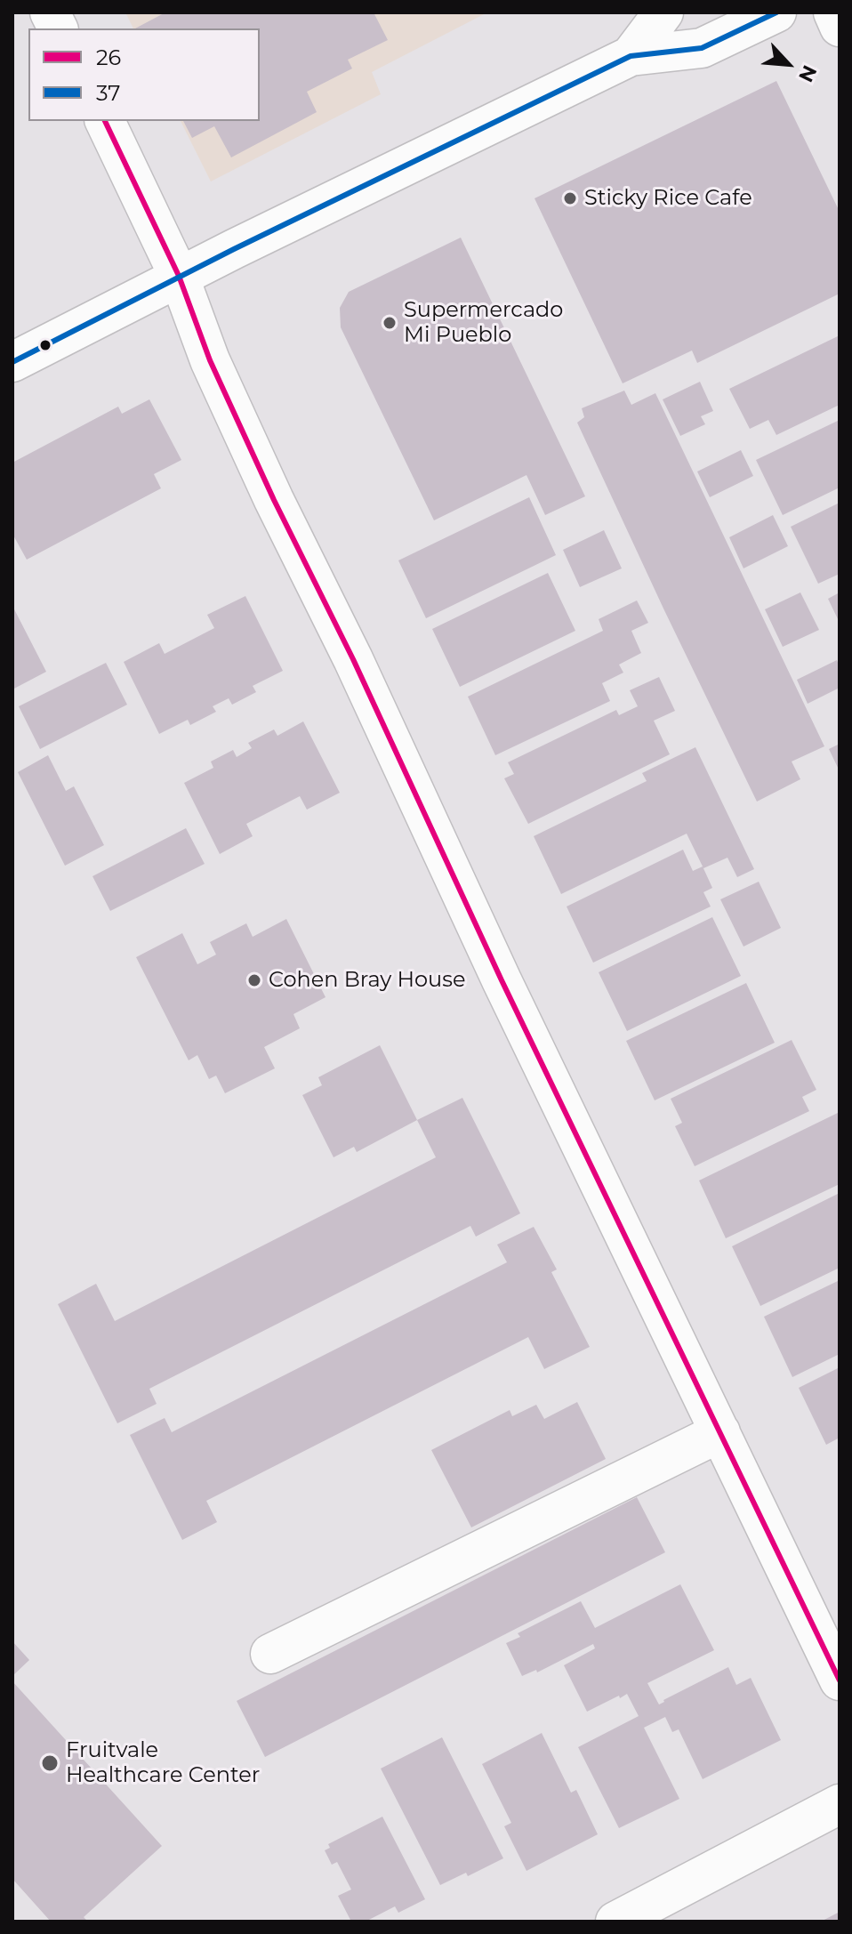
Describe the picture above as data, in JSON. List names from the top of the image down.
{
  "places": [
    "Sticky Rice Cafe",
    "Supermercado Mi Pueblo",
    "Cohen Bray House",
    "Fruitvale Healthcare Center"
  ],
  "lines": ["transit line 37", "transit line 26"],
  "legend": ["26", "37"],
  "north": "bottom right"
}
